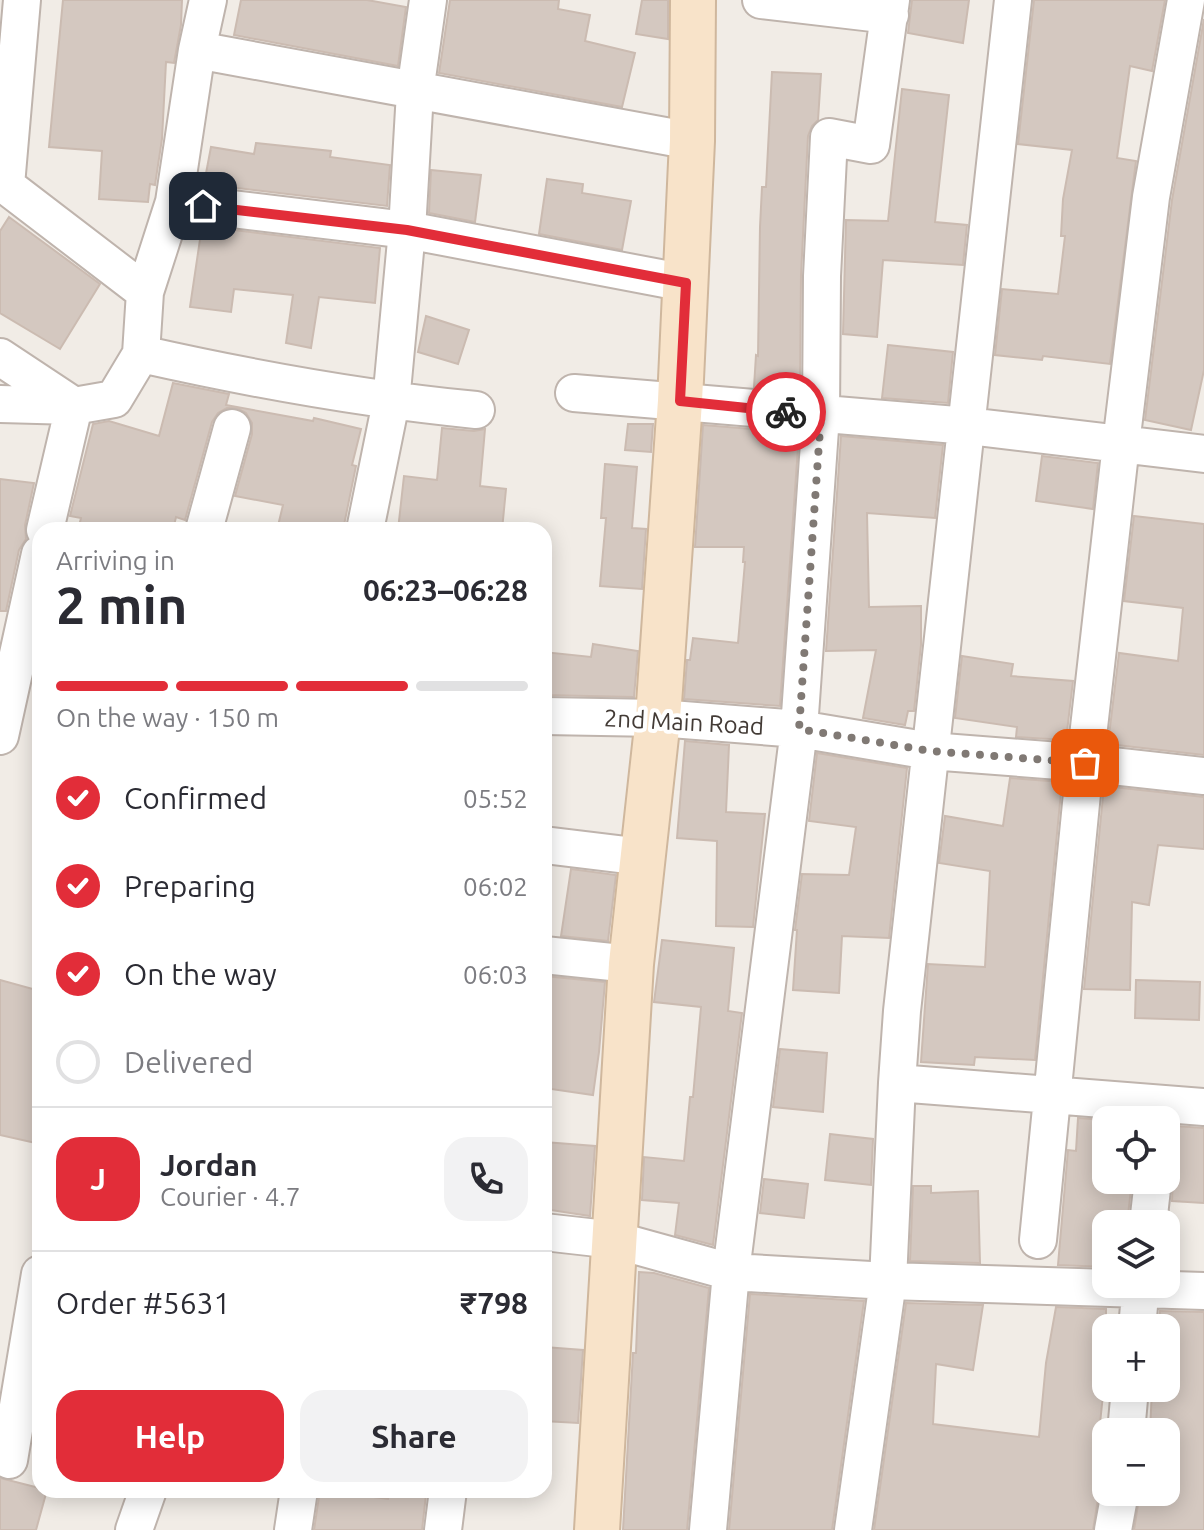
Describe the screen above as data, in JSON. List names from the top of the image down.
{
  "streets": {
    "street": ["2nd Main Road"]
  },
  "page": {
    "heading": ["2 min", "Arriving in", "06:23–06:28"],
    "panel": [
      "Jordan",
      "Courier · 4.7",
      "Order #5631",
      "₹798"
    ],
    "bar": "On the way · 150 m",
    "list": [
      ["Confirmed", "05:52"],
      ["Preparing", "06:02"],
      ["On the way", "06:03"],
      "Delivered"
    ],
    "map_buttons": ["+", "−"],
    "round": "J",
    "buttons": ["Help", "Share"]
  }
}
